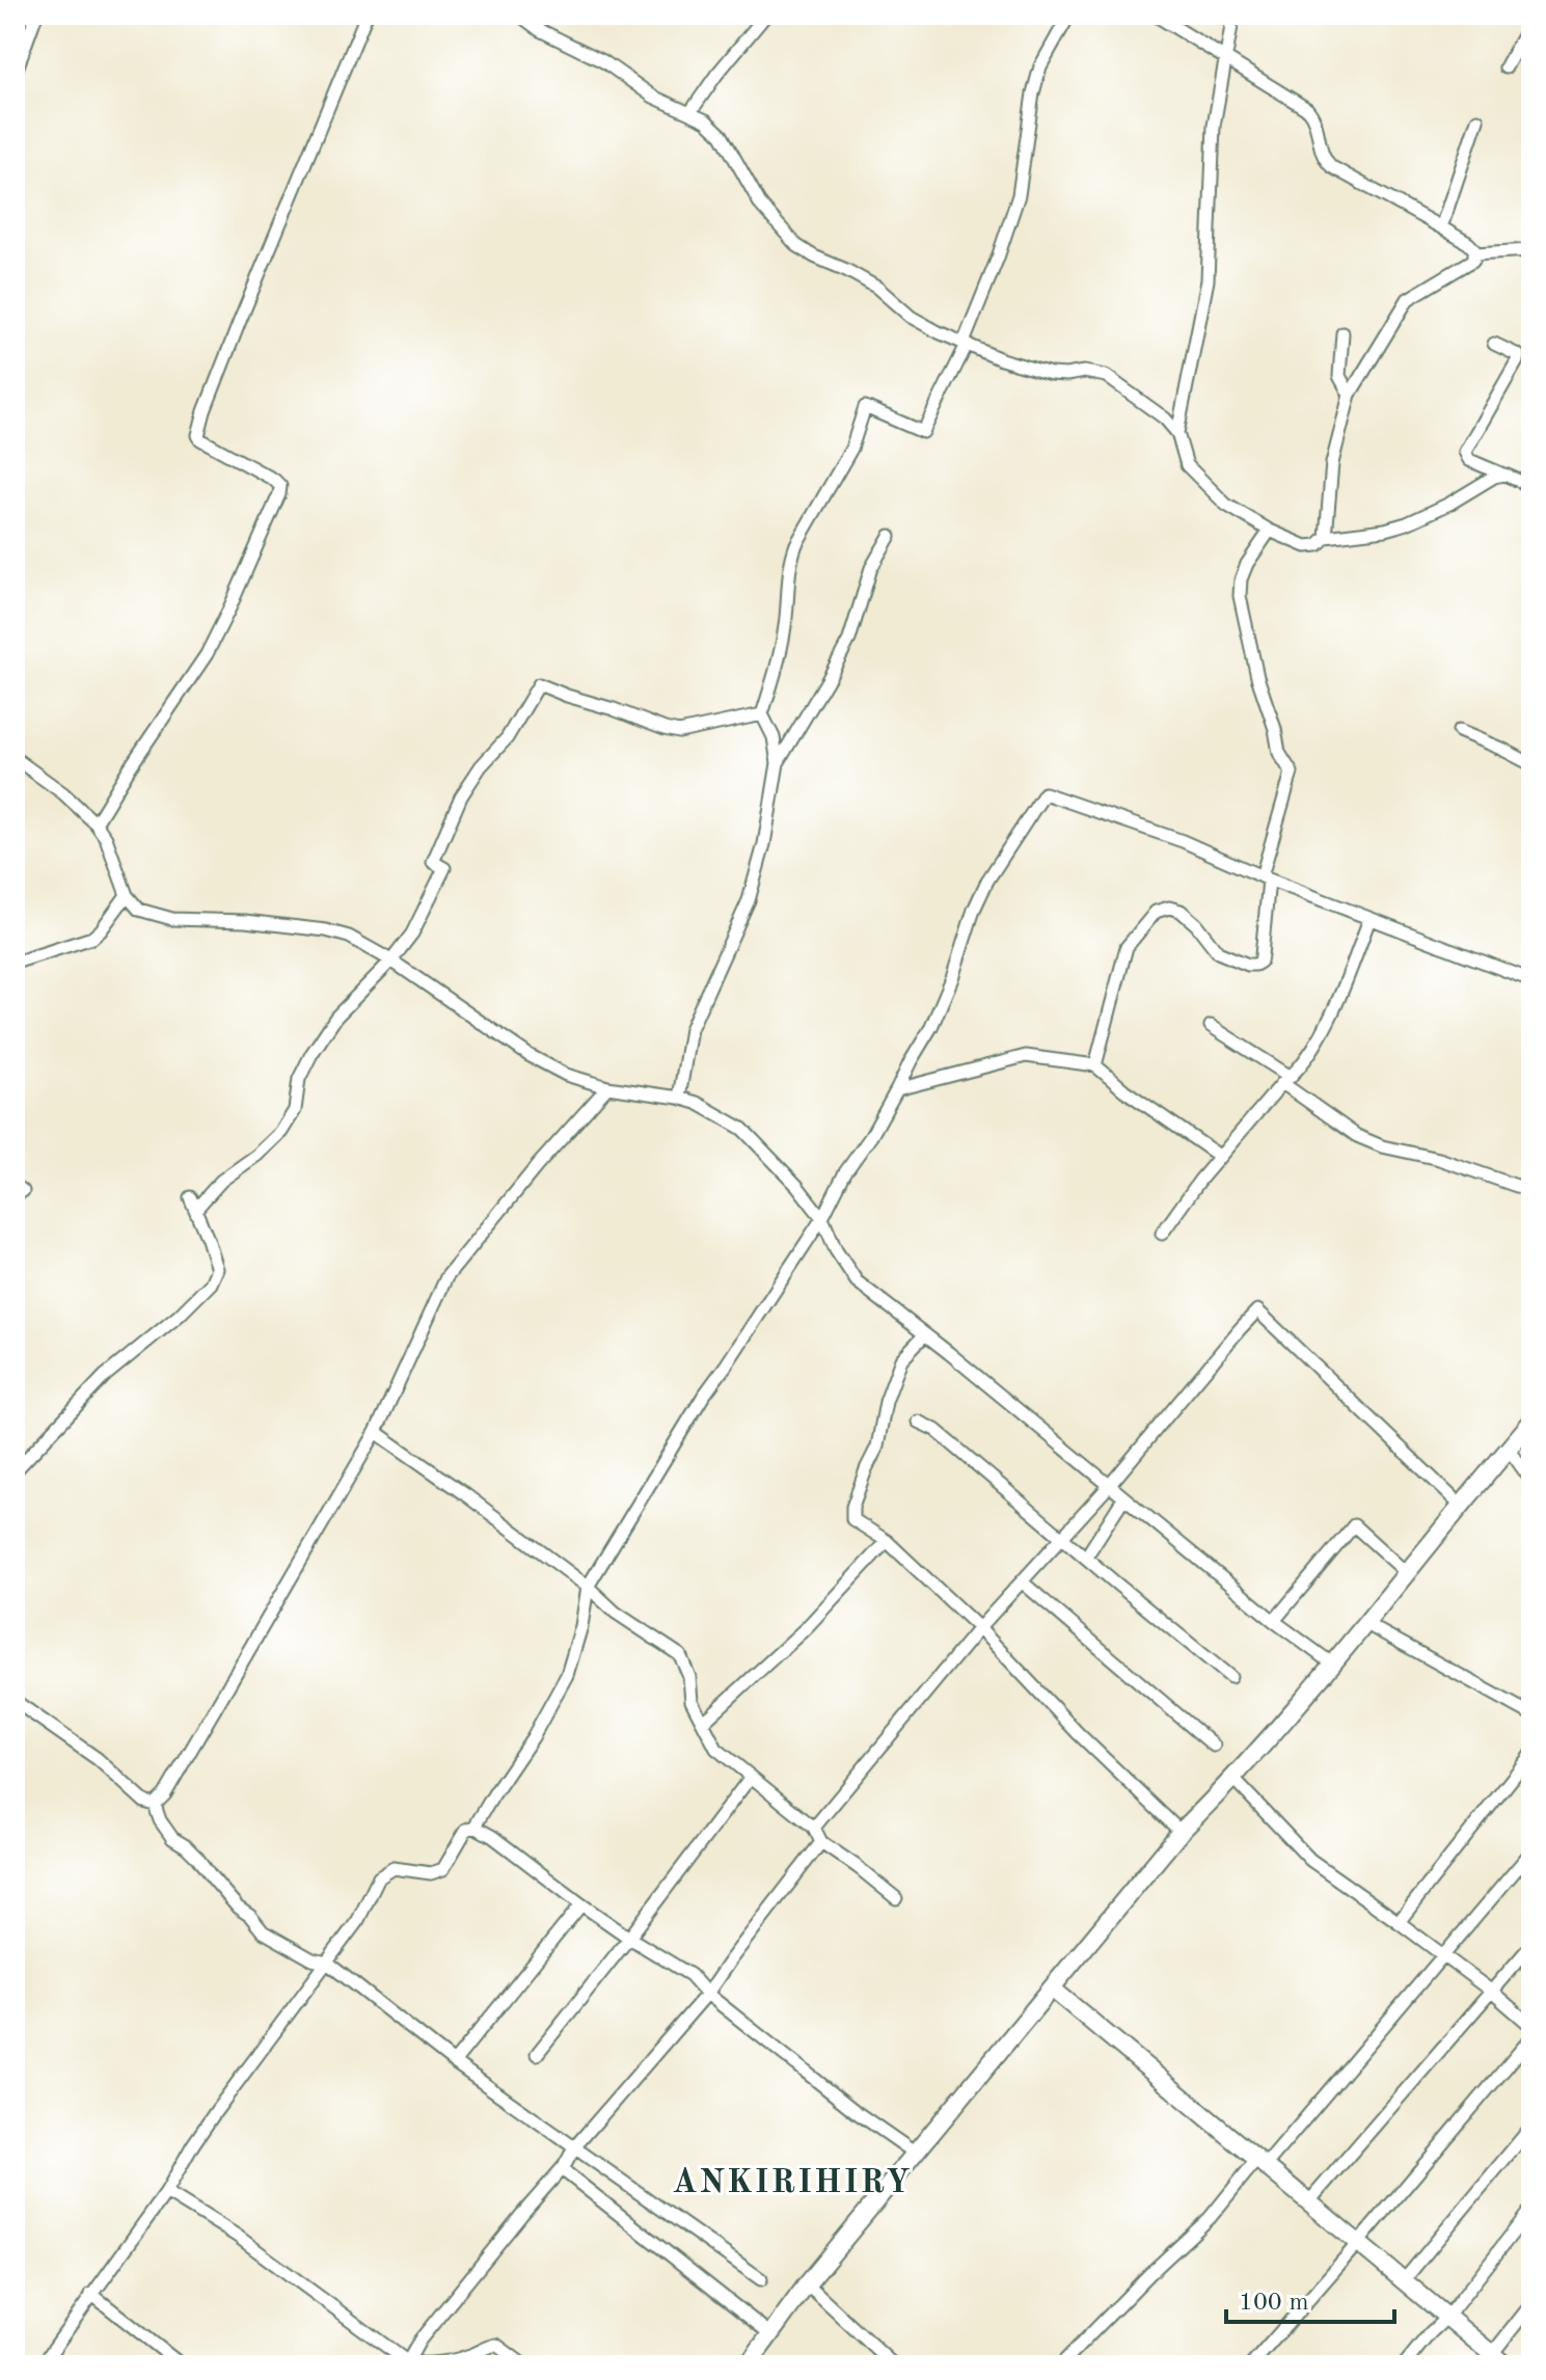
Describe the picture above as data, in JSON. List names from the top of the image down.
{
  "districts": ["ANKIRIHIRY"],
  "scale_bar": "100 m"
}
